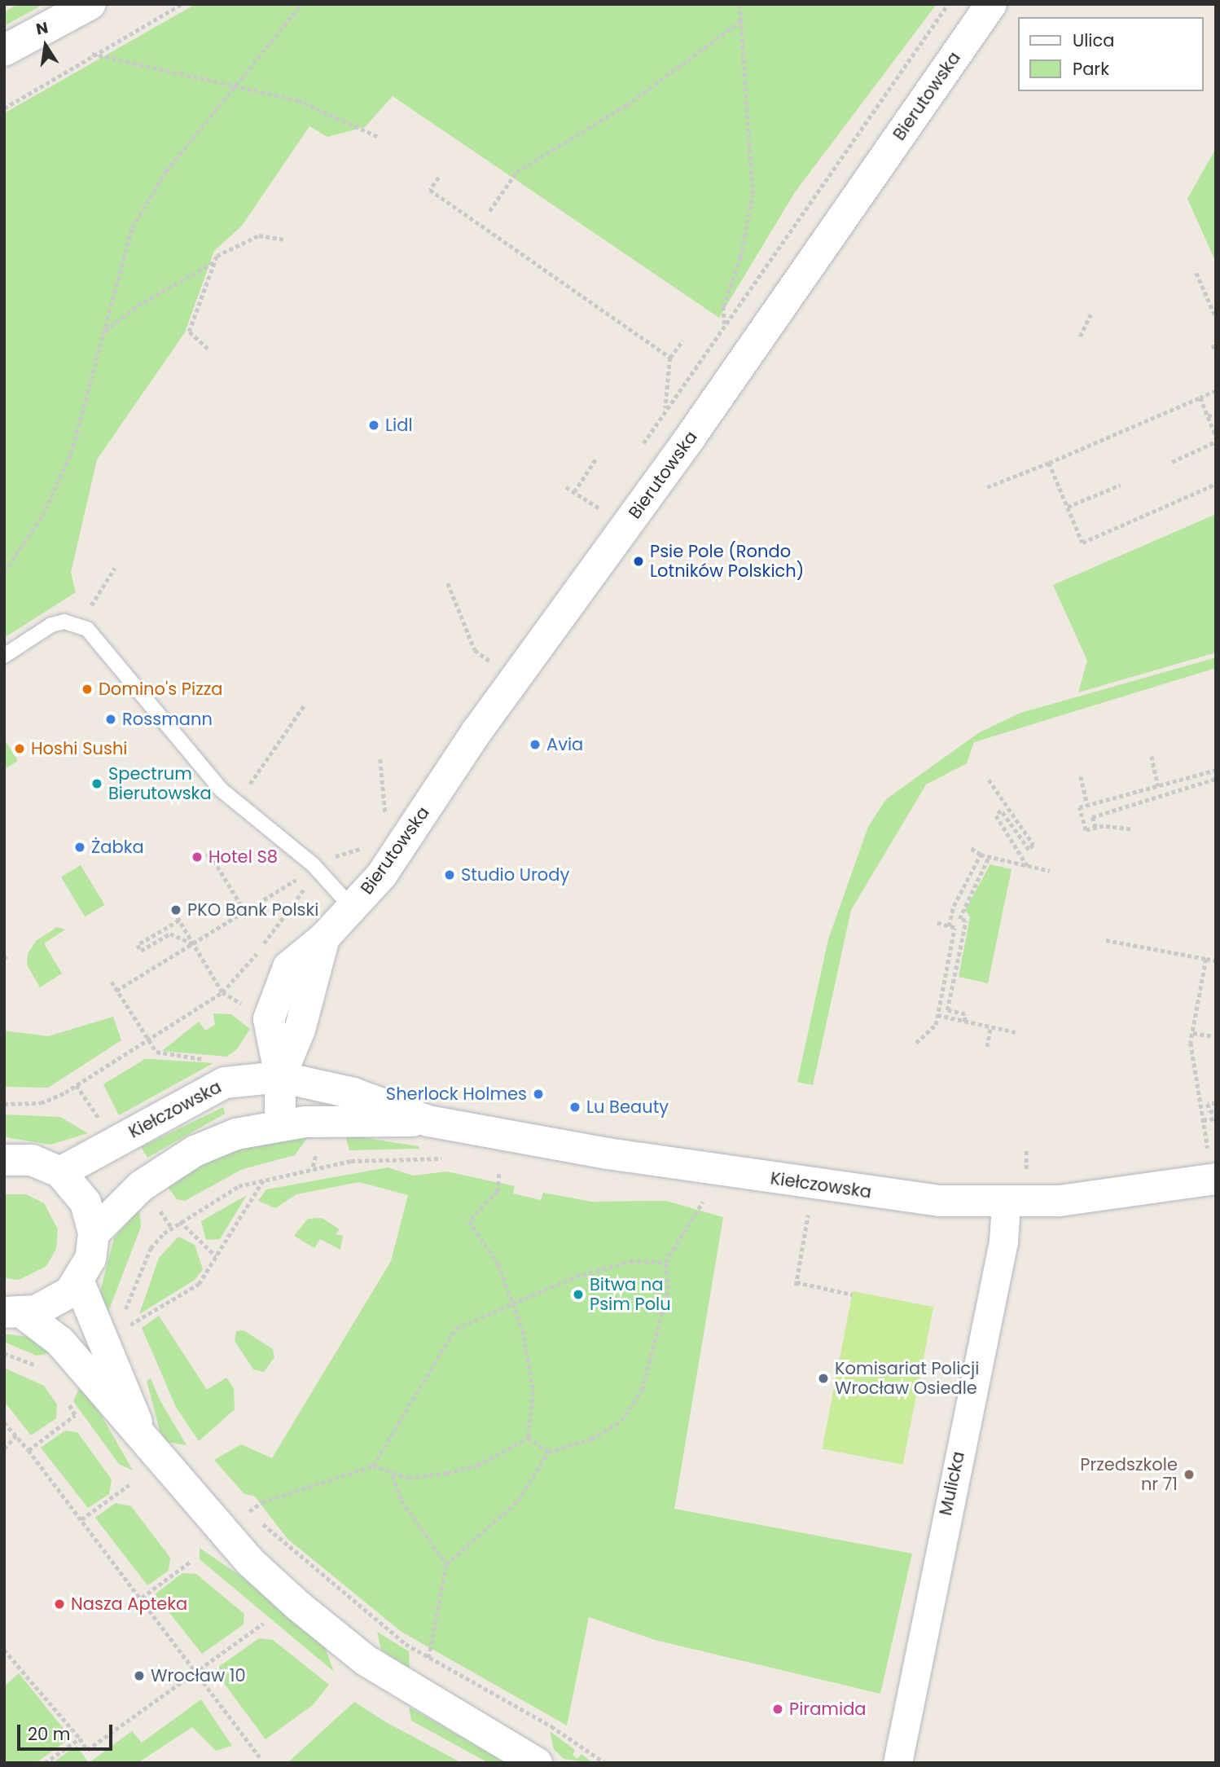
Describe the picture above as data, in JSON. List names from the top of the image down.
{
  "streets": {
    "street": ["Bierutowska", "Kiełczowska", "Mulicka"]
  },
  "crossings": [
    ["Bierutowska", "Kiełczowska"],
    ["Kiełczowska", "Mulicka"]
  ],
  "places": [
    "Lidl",
    "Psie Pole (Rondo Lotników Polskich)",
    "Domino's Pizza",
    "Rossmann",
    "Avia",
    "Hoshi Sushi",
    "Spectrum Bierutowska",
    "Żabka",
    "Hotel S8",
    "Studio Urody",
    "PKO Bank Polski",
    "Sherlock Holmes",
    "Lu Beauty",
    "Bitwa na Psim Polu",
    "Komisariat Policji Wrocław Osiedle",
    "Przedszkole nr 71",
    "Nasza Apteka",
    "Wrocław 10",
    "Piramida"
  ],
  "legend": ["Ulica", "Park"],
  "scale_bar": "20 m",
  "north": "top"
}
